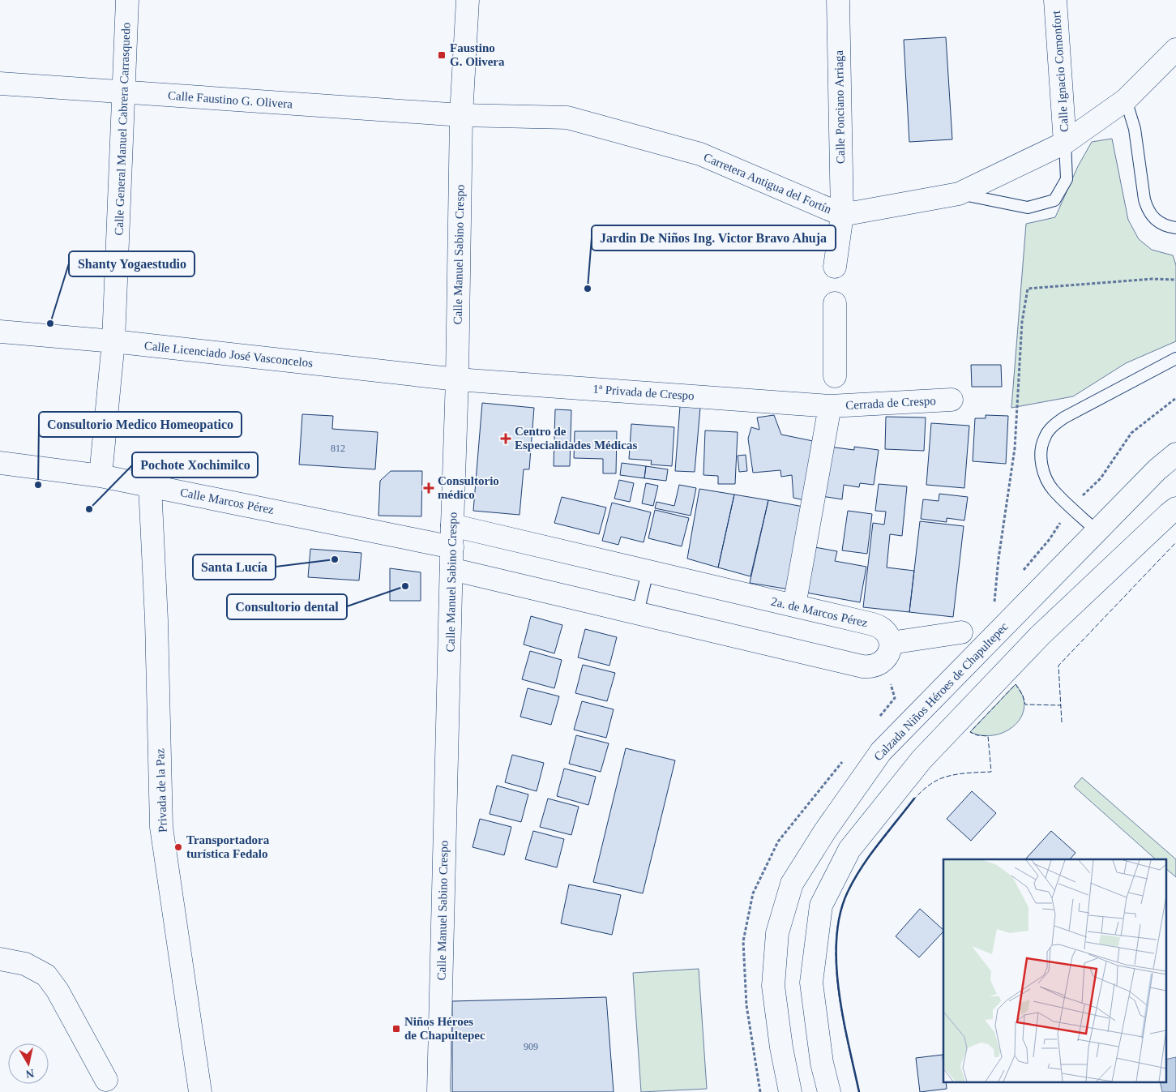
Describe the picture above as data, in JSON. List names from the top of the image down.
{
  "streets": {
    "street": [
      "Calle Ignacio Comonfort",
      "Calle Faustino G. Olivera",
      "Calle Ponciano Arriaga",
      "Calle General Manuel Cabrera Carrasquedo",
      "Carretera Antigua del Fortín",
      "Calle Manuel Sabino Crespo",
      "Calle Licenciado José Vasconcelos",
      "1ª Privada de Crespo",
      "Cerrada de Crespo",
      "Calle Marcos Pérez",
      "2a. de Marcos Pérez",
      "Calzada Niños Héroes de Chapultepec",
      "Privada de la Paz"
    ]
  },
  "crossings": [
    ["Calle Ignacio Comonfort", "Carretera Antigua del Fortín"],
    ["Calle Faustino G. Olivera", "Calle General Manuel Cabrera Carrasquedo"],
    ["Calle Faustino G. Olivera", "Carretera Antigua del Fortín"],
    ["Calle Faustino G. Olivera", "Calle Manuel Sabino Crespo"],
    ["Calle Ponciano Arriaga", "Carretera Antigua del Fortín"],
    ["Calle General Manuel Cabrera Carrasquedo", "Calle Licenciado José Vasconcelos"],
    ["Calle General Manuel Cabrera Carrasquedo", "Calle Marcos Pérez"],
    ["Carretera Antigua del Fortín", "Calle Manuel Sabino Crespo"],
    ["Calle Manuel Sabino Crespo", "Calle Licenciado José Vasconcelos"],
    ["Calle Manuel Sabino Crespo", "1ª Privada de Crespo"],
    ["Calle Manuel Sabino Crespo", "Calle Marcos Pérez"],
    ["Calle Manuel Sabino Crespo", "2a. de Marcos Pérez"],
    ["Calle Licenciado José Vasconcelos", "1ª Privada de Crespo"],
    ["1ª Privada de Crespo", "Cerrada de Crespo"],
    ["Calle Marcos Pérez", "Privada de la Paz"]
  ],
  "places": {
    "transit": ["Faustino G. Olivera", "Niños Héroes de Chapultepec"],
    "other": [
      "Jardin De Niños Ing. Victor Bravo Ahuja",
      "Shanty Yogaestudio",
      "Consultorio Medico Homeopatico",
      "Pochote Xochimilco",
      "Santa Lucía",
      "Consultorio dental",
      "Transportadora turística Fedalo"
    ],
    "health": ["Centro de Especialidades Médicas", "Consultorio médico"]
  },
  "house_numbers": ["812", "909"],
  "north": "bottom"
}
